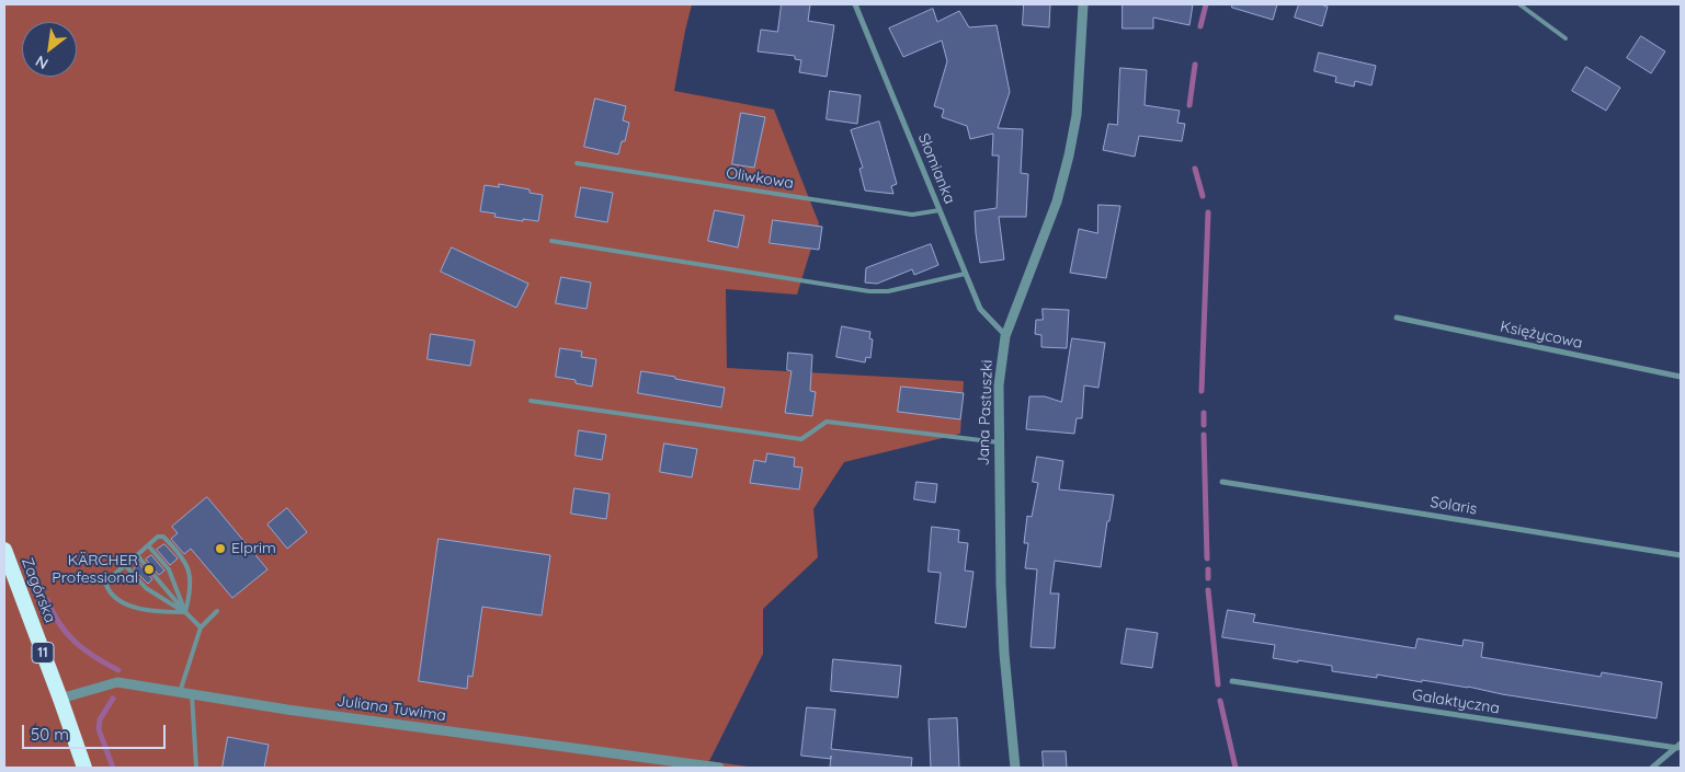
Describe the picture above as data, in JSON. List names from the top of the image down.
{
  "streets": {
    "highway": ["Zagórska", "11"],
    "street": [
      "Słomianka",
      "Księżycowa",
      "Jana Pastuszki",
      "Solaris",
      "Galaktyczna",
      "Juliana Tuwima"
    ],
    "lane": ["Oliwkowa"]
  },
  "crossings": [
    ["Słomianka", "Oliwkowa"],
    ["Słomianka", "Jana Pastuszki"],
    ["Zagórska", "Juliana Tuwima"]
  ],
  "places": ["Elprim", "KÄRCHER Professional"],
  "scale_bar": "50 m",
  "north": "bottom left"
}
